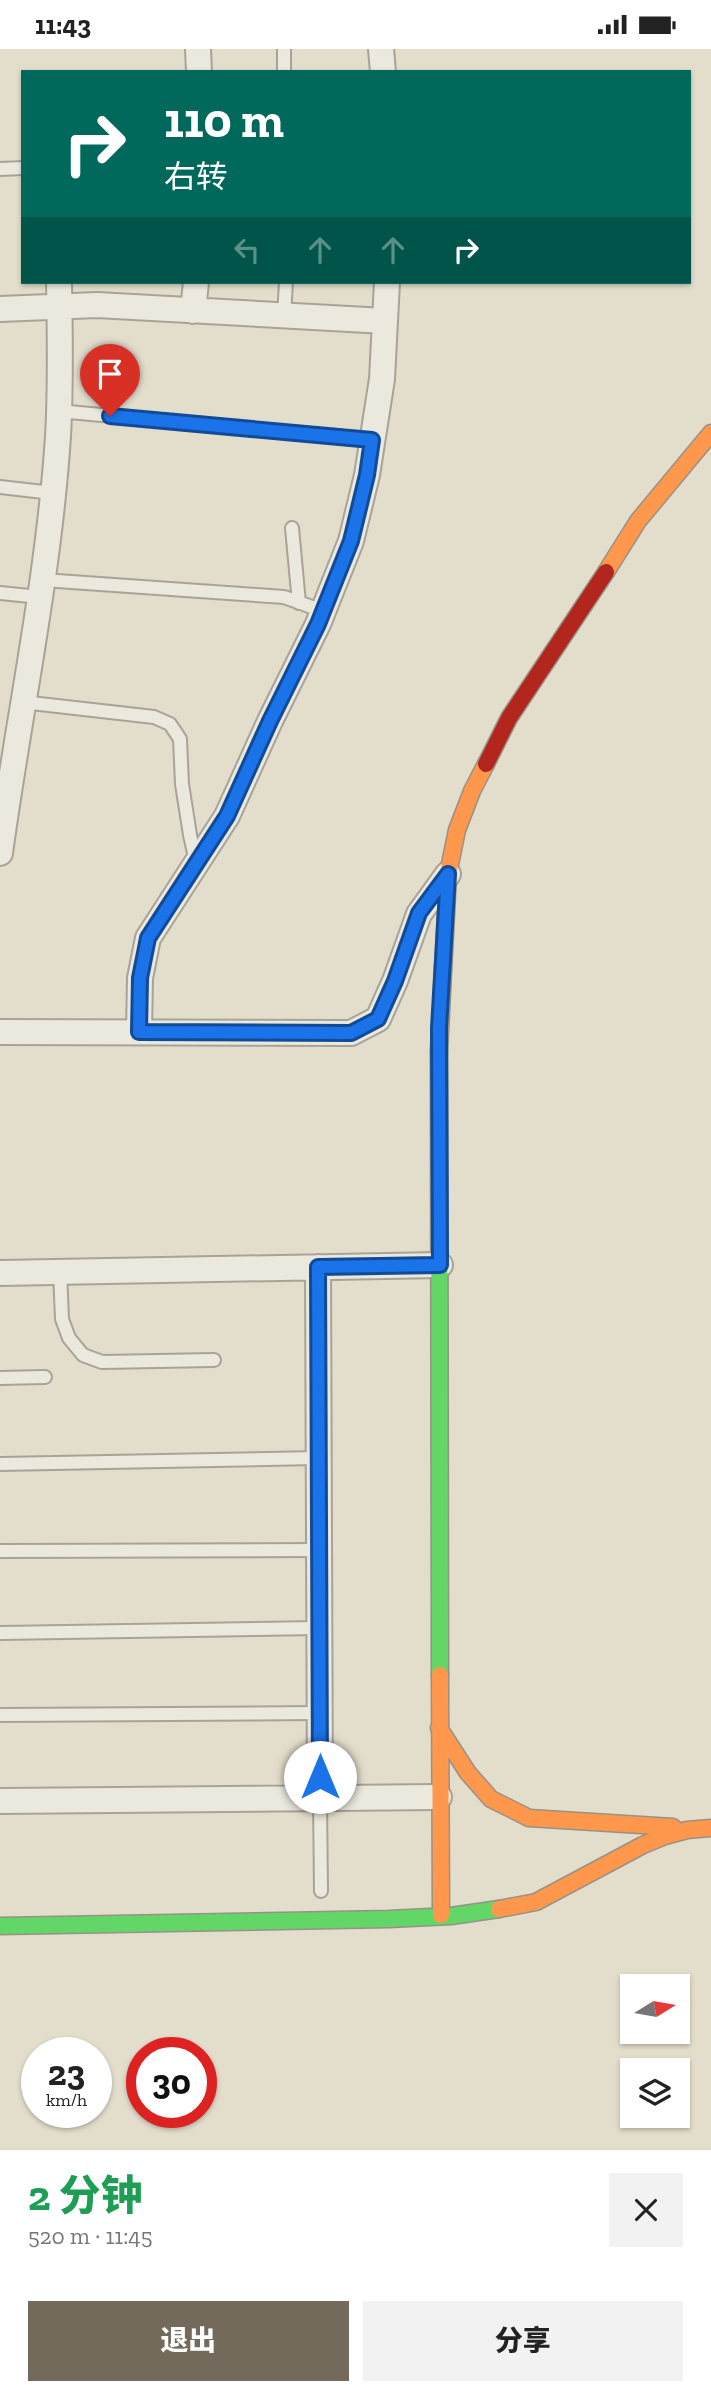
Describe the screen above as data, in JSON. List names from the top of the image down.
{
  "north": "right",
  "page": {
    "status": "11:43",
    "turn": ["110 m", "右转"],
    "speed": "23 km/h",
    "limit": "30",
    "heading": ["2 分钟", "520 m · 11:45"],
    "buttons": ["退出", "分享"]
  }
}
